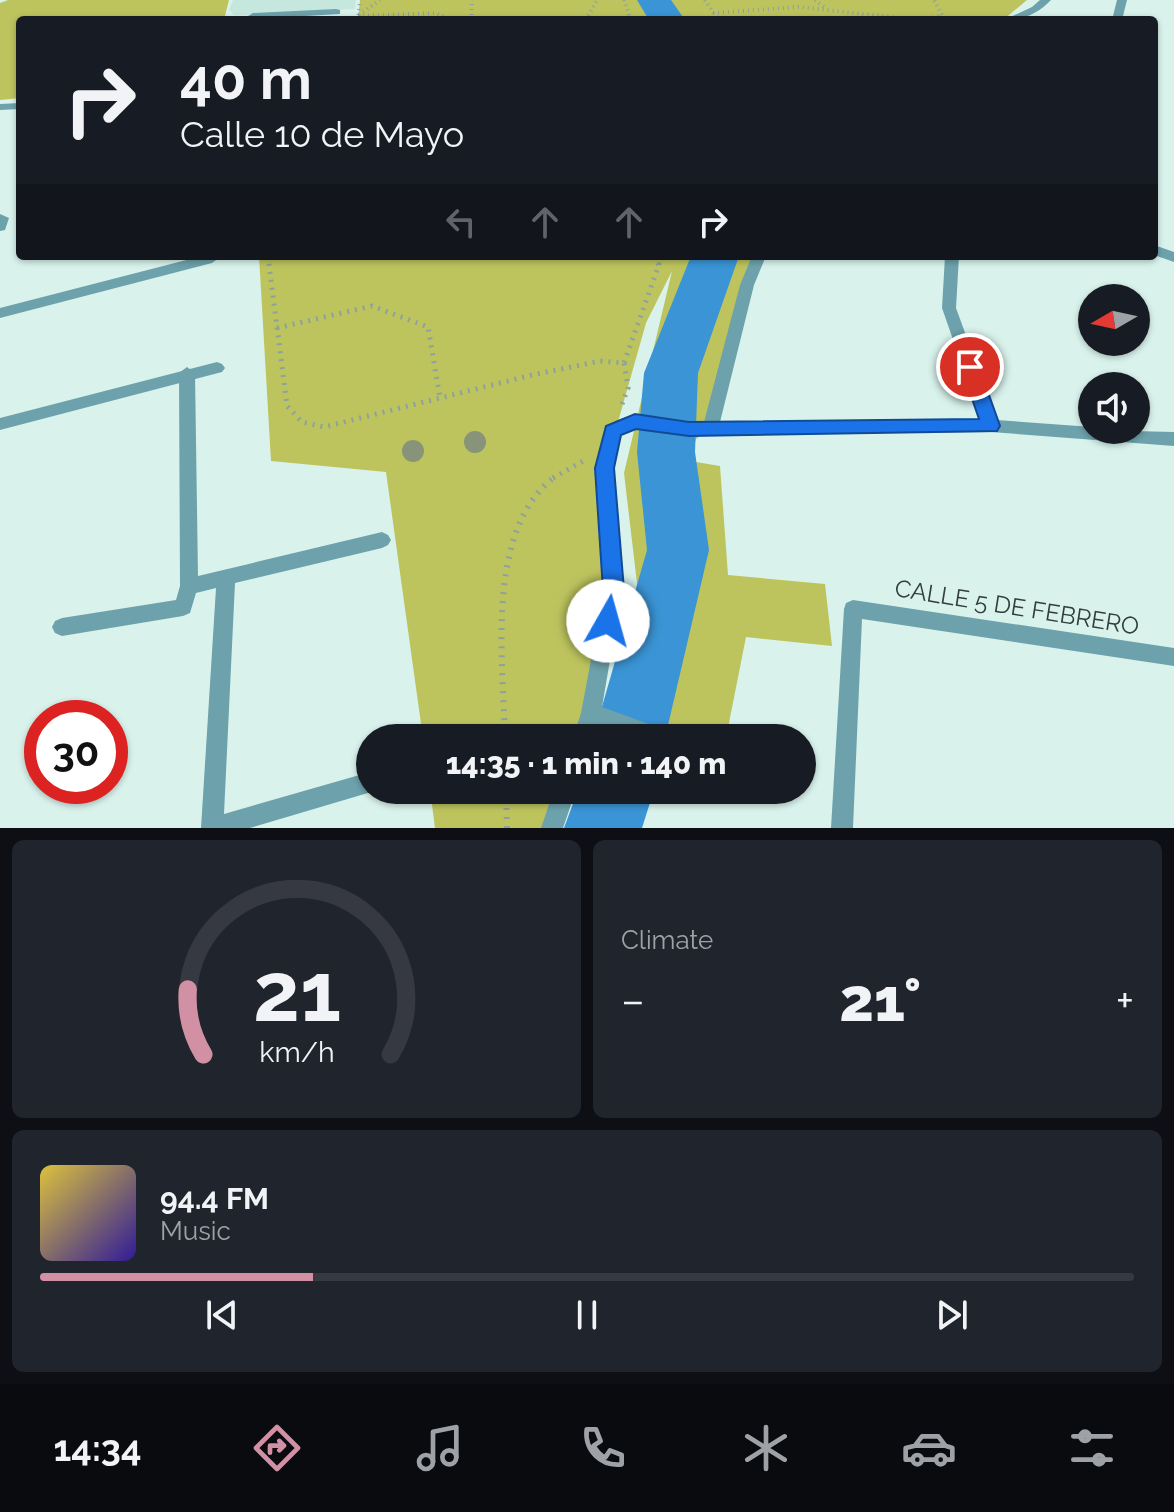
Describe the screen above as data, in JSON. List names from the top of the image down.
{
  "streets": {
    "street": ["CALLE 5 DE FEBRERO"]
  },
  "north": "left",
  "page": {
    "turn": ["40 m", "Calle 10 de Mayo"],
    "limit": "30",
    "trip": "14:35 · 1 min · 140 m",
    "tile": "Climate",
    "heat": ["−", "21°", "+"],
    "song": ["94.4 FM", "Music"],
    "tabs": "14:34",
    "gauge": ["21", "km/h"]
  }
}
